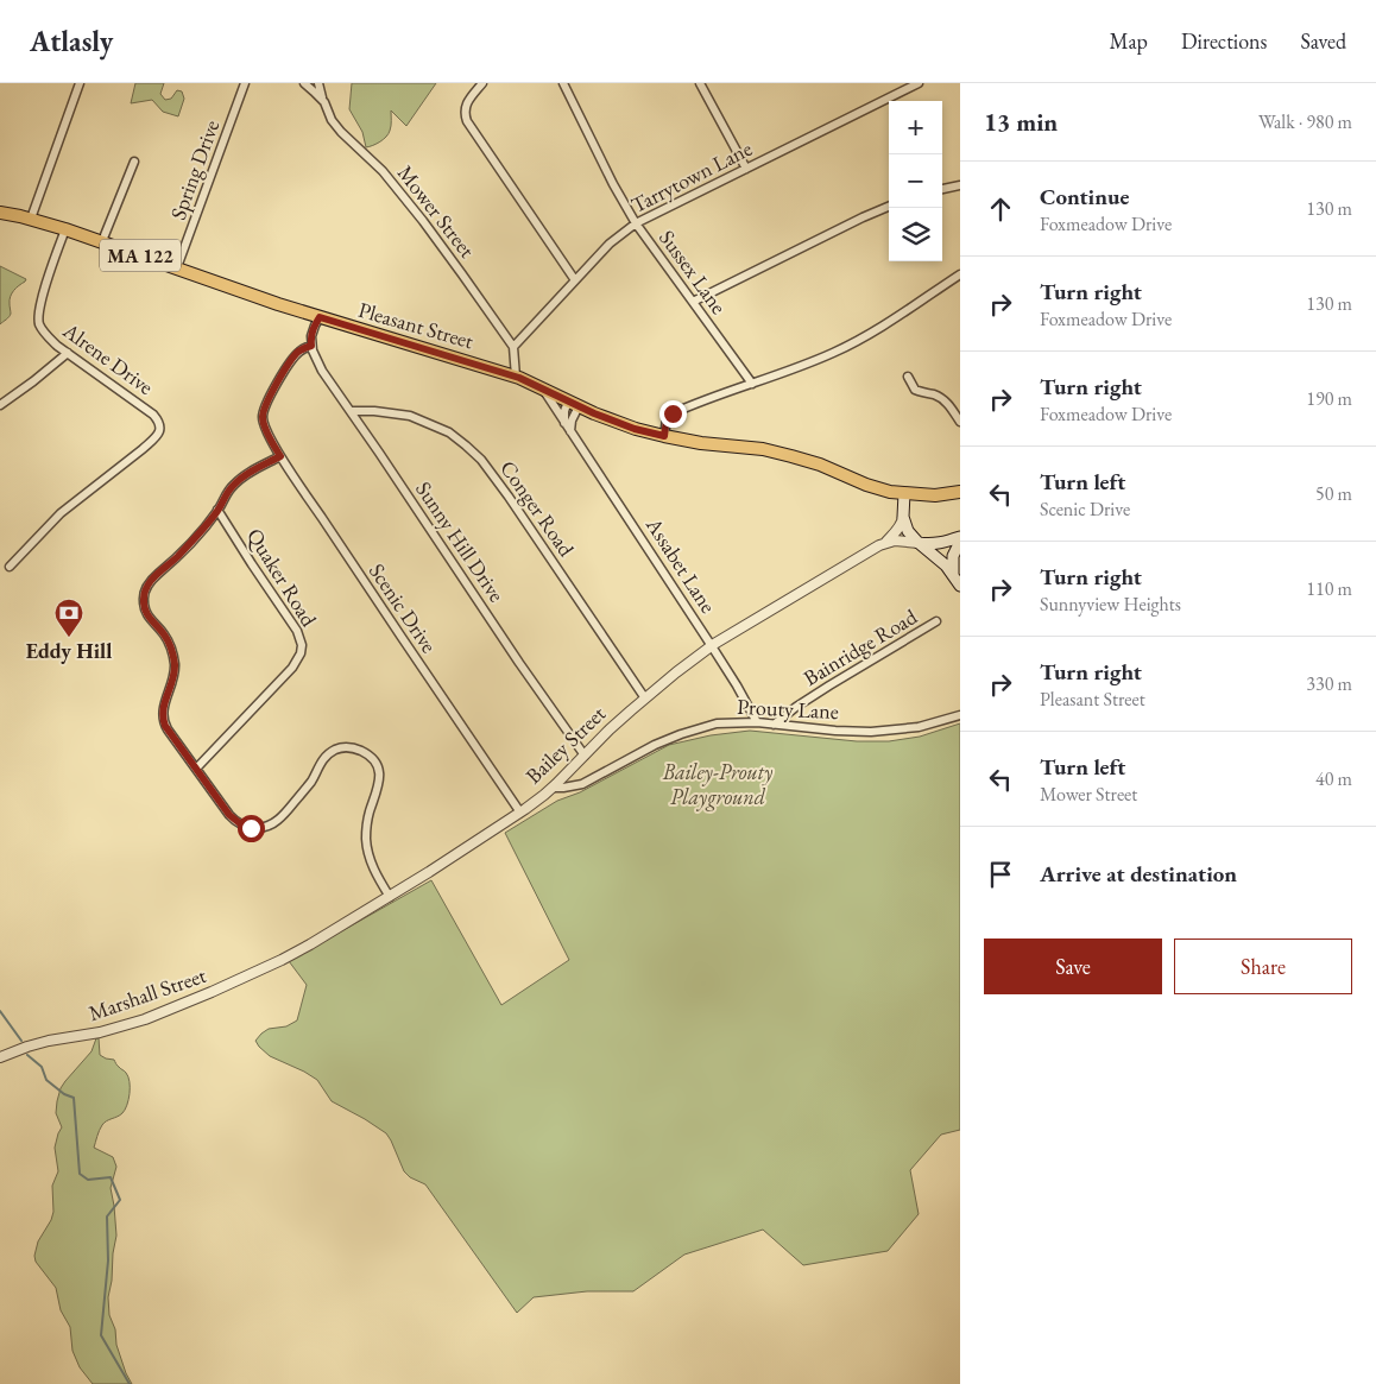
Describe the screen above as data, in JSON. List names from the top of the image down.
{
  "streets": {
    "main road": ["MA 122", "Pleasant Street", "Bailey Street"],
    "street": [
      "Spring Drive",
      "Tarrytown Lane",
      "Mower Street",
      "Sussex Lane",
      "Alrene Drive",
      "Conger Road",
      "Sunny Hill Drive",
      "Assabet Lane",
      "Quaker Road",
      "Scenic Drive",
      "Bainridge Road",
      "Prouty Lane",
      "Marshall Street"
    ]
  },
  "crossings": [
    ["Spring Drive", "Pleasant Street"],
    ["Tarrytown Lane", "Mower Street"],
    ["Tarrytown Lane", "Sussex Lane"],
    ["Pleasant Street", "Alrene Drive"],
    ["Pleasant Street", "Assabet Lane"],
    ["Pleasant Street", "Bailey Street"],
    ["Conger Road", "Sunny Hill Drive"],
    ["Conger Road", "Bailey Street"],
    ["Sunny Hill Drive", "Scenic Drive"],
    ["Sunny Hill Drive", "Bailey Street"],
    ["Assabet Lane", "Prouty Lane"],
    ["Assabet Lane", "Bailey Street"],
    ["Scenic Drive", "Bailey Street"],
    ["Bainridge Road", "Prouty Lane"],
    ["Prouty Lane", "Bailey Street"],
    ["Bailey Street", "Marshall Street"]
  ],
  "parks": ["Bailey-Prouty Playground"],
  "places": {
    "bank": ["Eddy Hill"]
  },
  "page": {
    "header": "Atlasly",
    "nav": ["Map", "Directions", "Saved"],
    "heading": ["13 min", "Walk · 980 m"],
    "map_buttons": ["+", "−"],
    "list": [
      ["Continue", "Foxmeadow Drive", "130 m"],
      ["Turn right", "Foxmeadow Drive", "130 m"],
      ["Turn right", "Foxmeadow Drive", "190 m"],
      ["Turn left", "Scenic Drive", "50 m"],
      ["Turn right", "Sunnyview Heights", "110 m"],
      ["Turn right", "Pleasant Street", "330 m"],
      ["Turn left", "Mower Street", "40 m"],
      "Arrive at destination"
    ],
    "buttons": ["Save", "Share"]
  }
}
